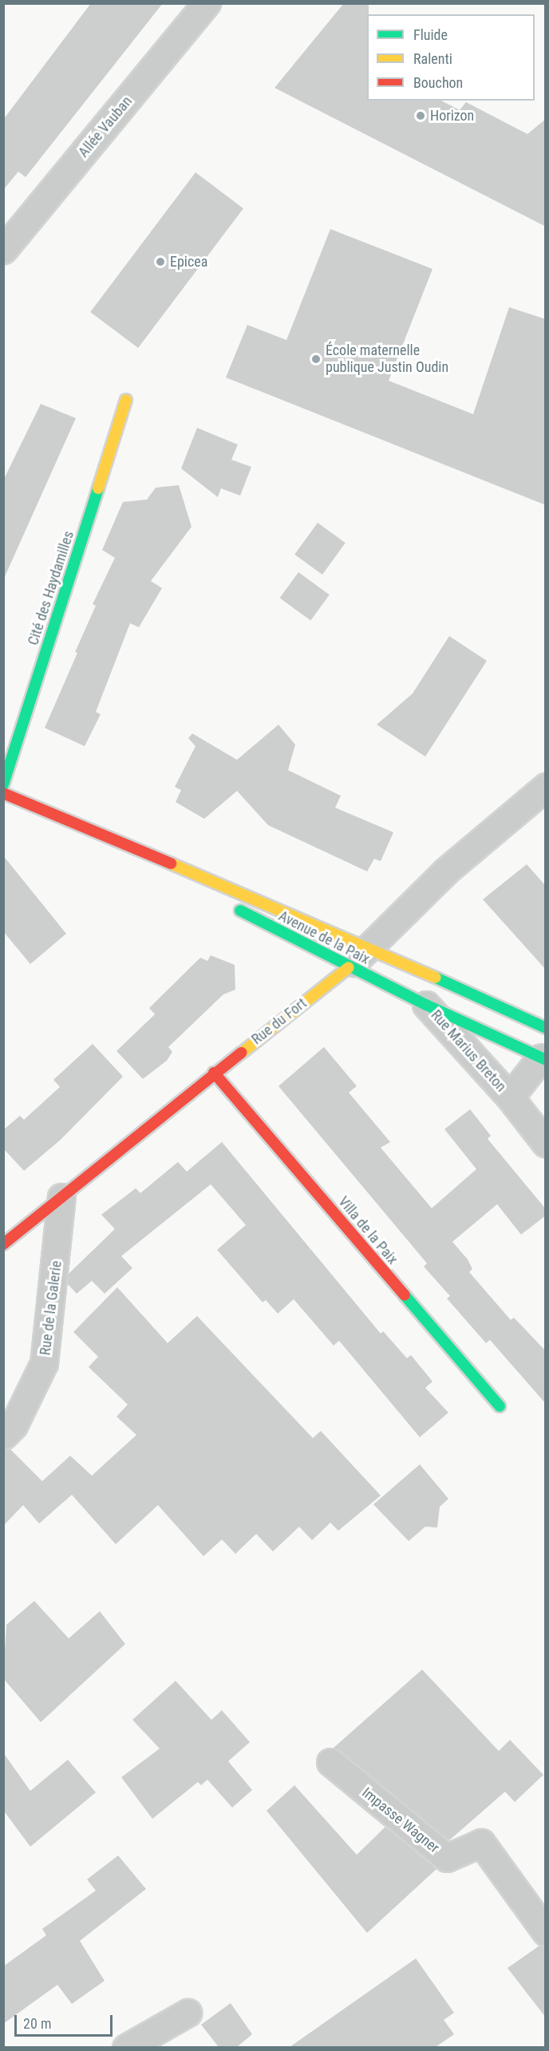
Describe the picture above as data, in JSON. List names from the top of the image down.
{
  "streets": {
    "street": [
      "Allée Vauban",
      "Cité des Haydamilles",
      "Avenue de la Paix",
      "Rue du Fort",
      "Rue Marius Breton",
      "Villa de la Paix",
      "Rue de la Galerie",
      "Impasse Wagner"
    ]
  },
  "crossings": [
    ["Avenue de la Paix", "Rue du Fort"],
    ["Avenue de la Paix", "Rue Marius Breton"],
    ["Rue du Fort", "Villa de la Paix"],
    ["Rue du Fort", "Rue de la Galerie"]
  ],
  "places": ["Horizon", "Epicea", "École maternelle publique Justin Oudin"],
  "legend": ["Fluide", "Ralenti", "Bouchon"],
  "scale_bar": "20 m"
}
